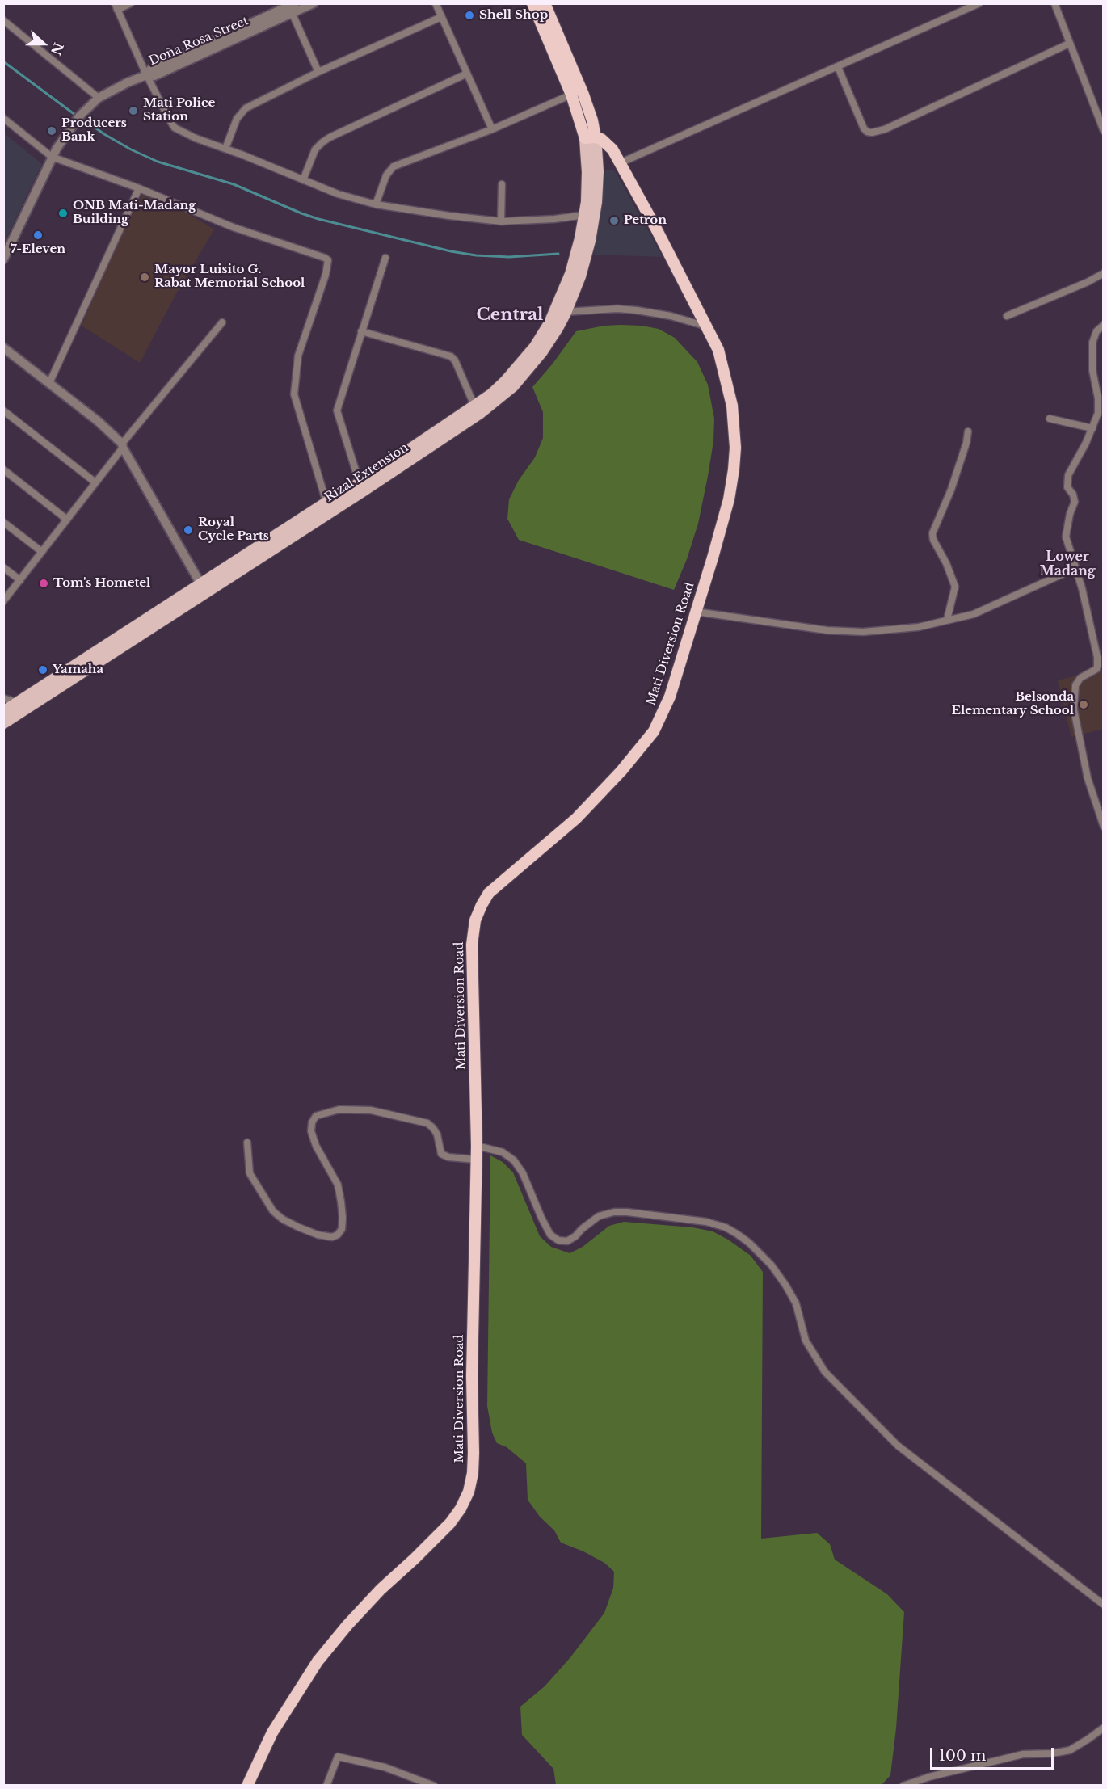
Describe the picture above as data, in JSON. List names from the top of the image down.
{
  "streets": {
    "highway": ["Mati Diversion Road"],
    "main road": ["Rizal Extension"],
    "street": ["Doña Rosa Street"]
  },
  "crossings": [
    ["Rizal Extension", "Mati Diversion Road"]
  ],
  "districts": ["Central", "Lower Madang"],
  "places": [
    "Shell Shop",
    "Mati Police Station",
    "Producers Bank",
    "ONB Mati-Madang Building",
    "Petron",
    "7-Eleven",
    "Mayor Luisito G. Rabat Memorial School",
    "Royal Cycle Parts",
    "Tom's Hometel",
    "Yamaha",
    "Belsonda Elementary School"
  ],
  "scale_bar": "100 m",
  "north": "right"
}
